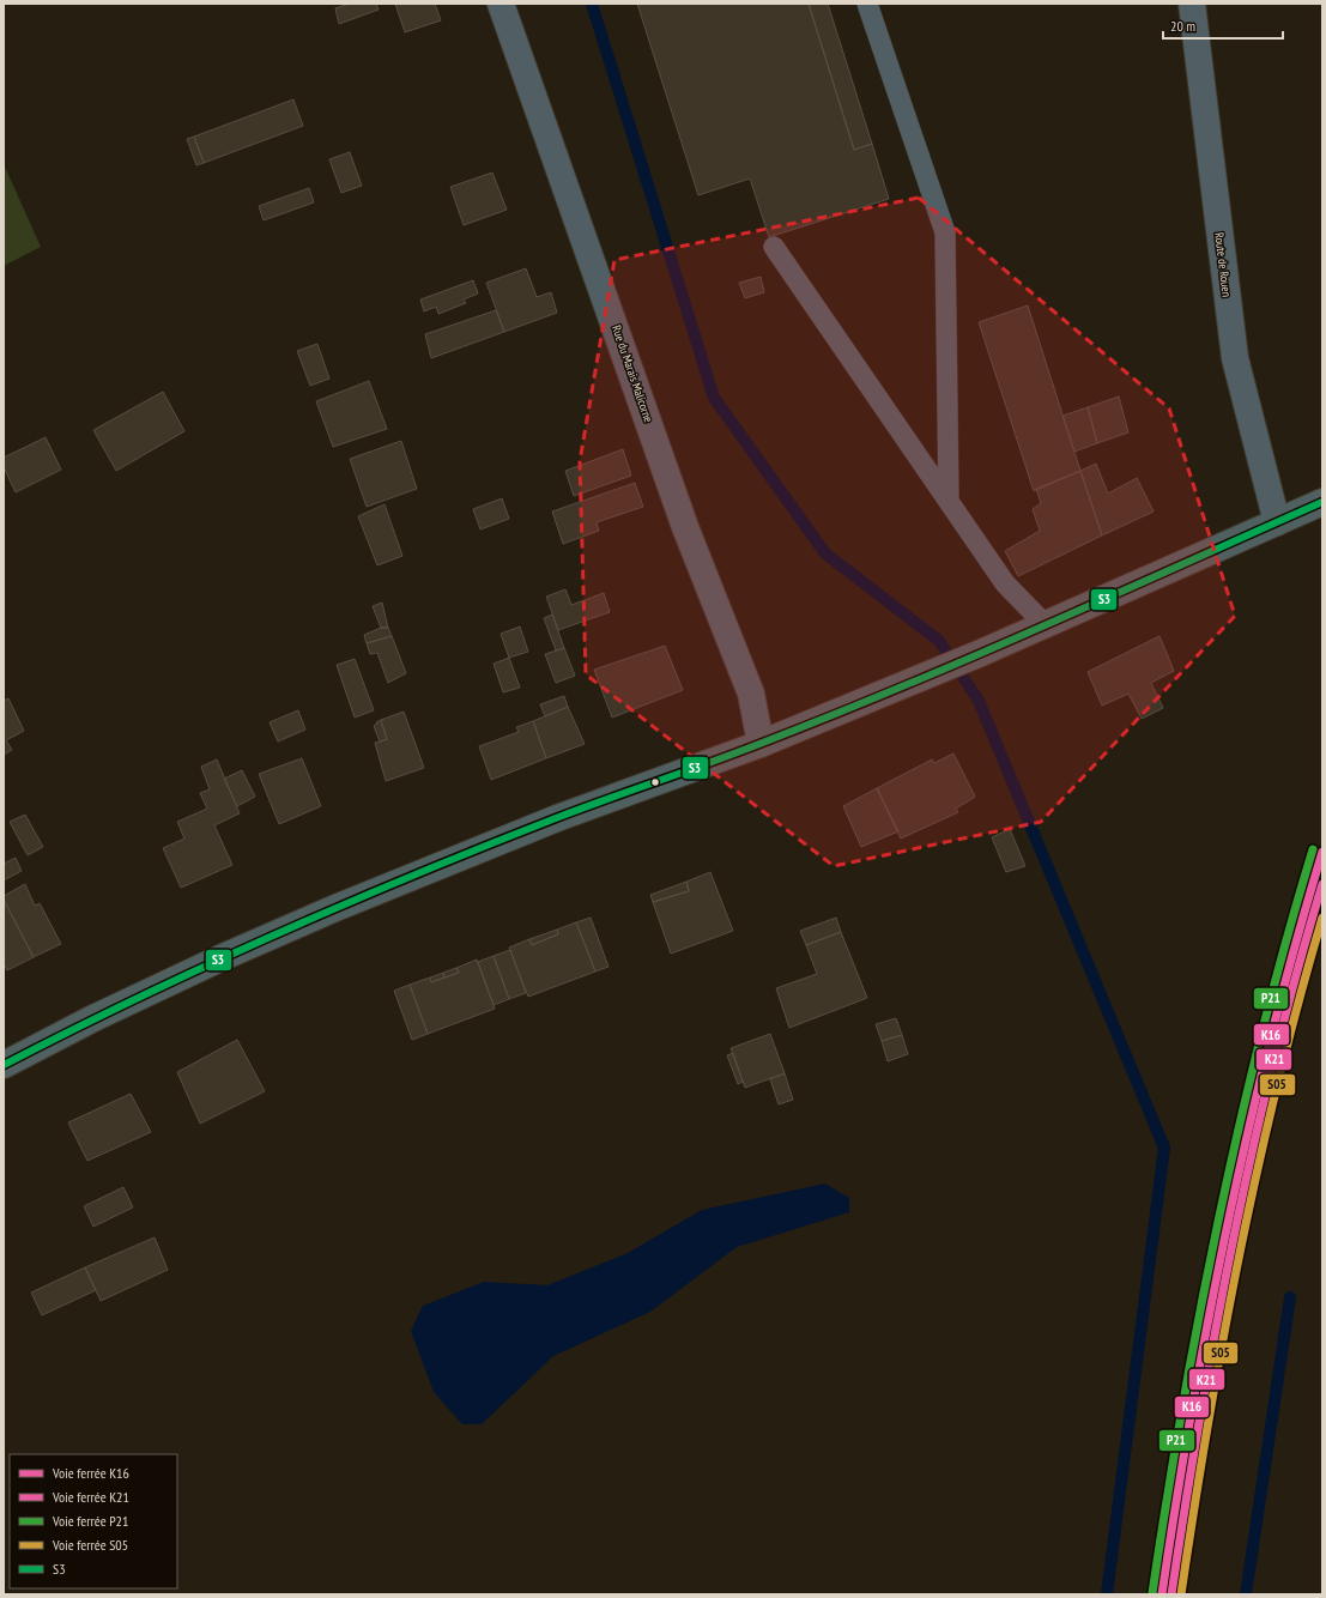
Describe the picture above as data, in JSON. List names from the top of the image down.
{
  "streets": {
    "street": ["Route de Rouen", "Rue du Marais Malicorne"]
  },
  "lines": [
    "transit line S3",
    "rail line P21",
    "rail line K16",
    "rail line K21",
    "rail line S05"
  ],
  "legend": [
    "Voie ferrée K16",
    "Voie ferrée K21",
    "Voie ferrée P21",
    "Voie ferrée S05",
    "S3"
  ],
  "scale_bar": "20 m"
}
